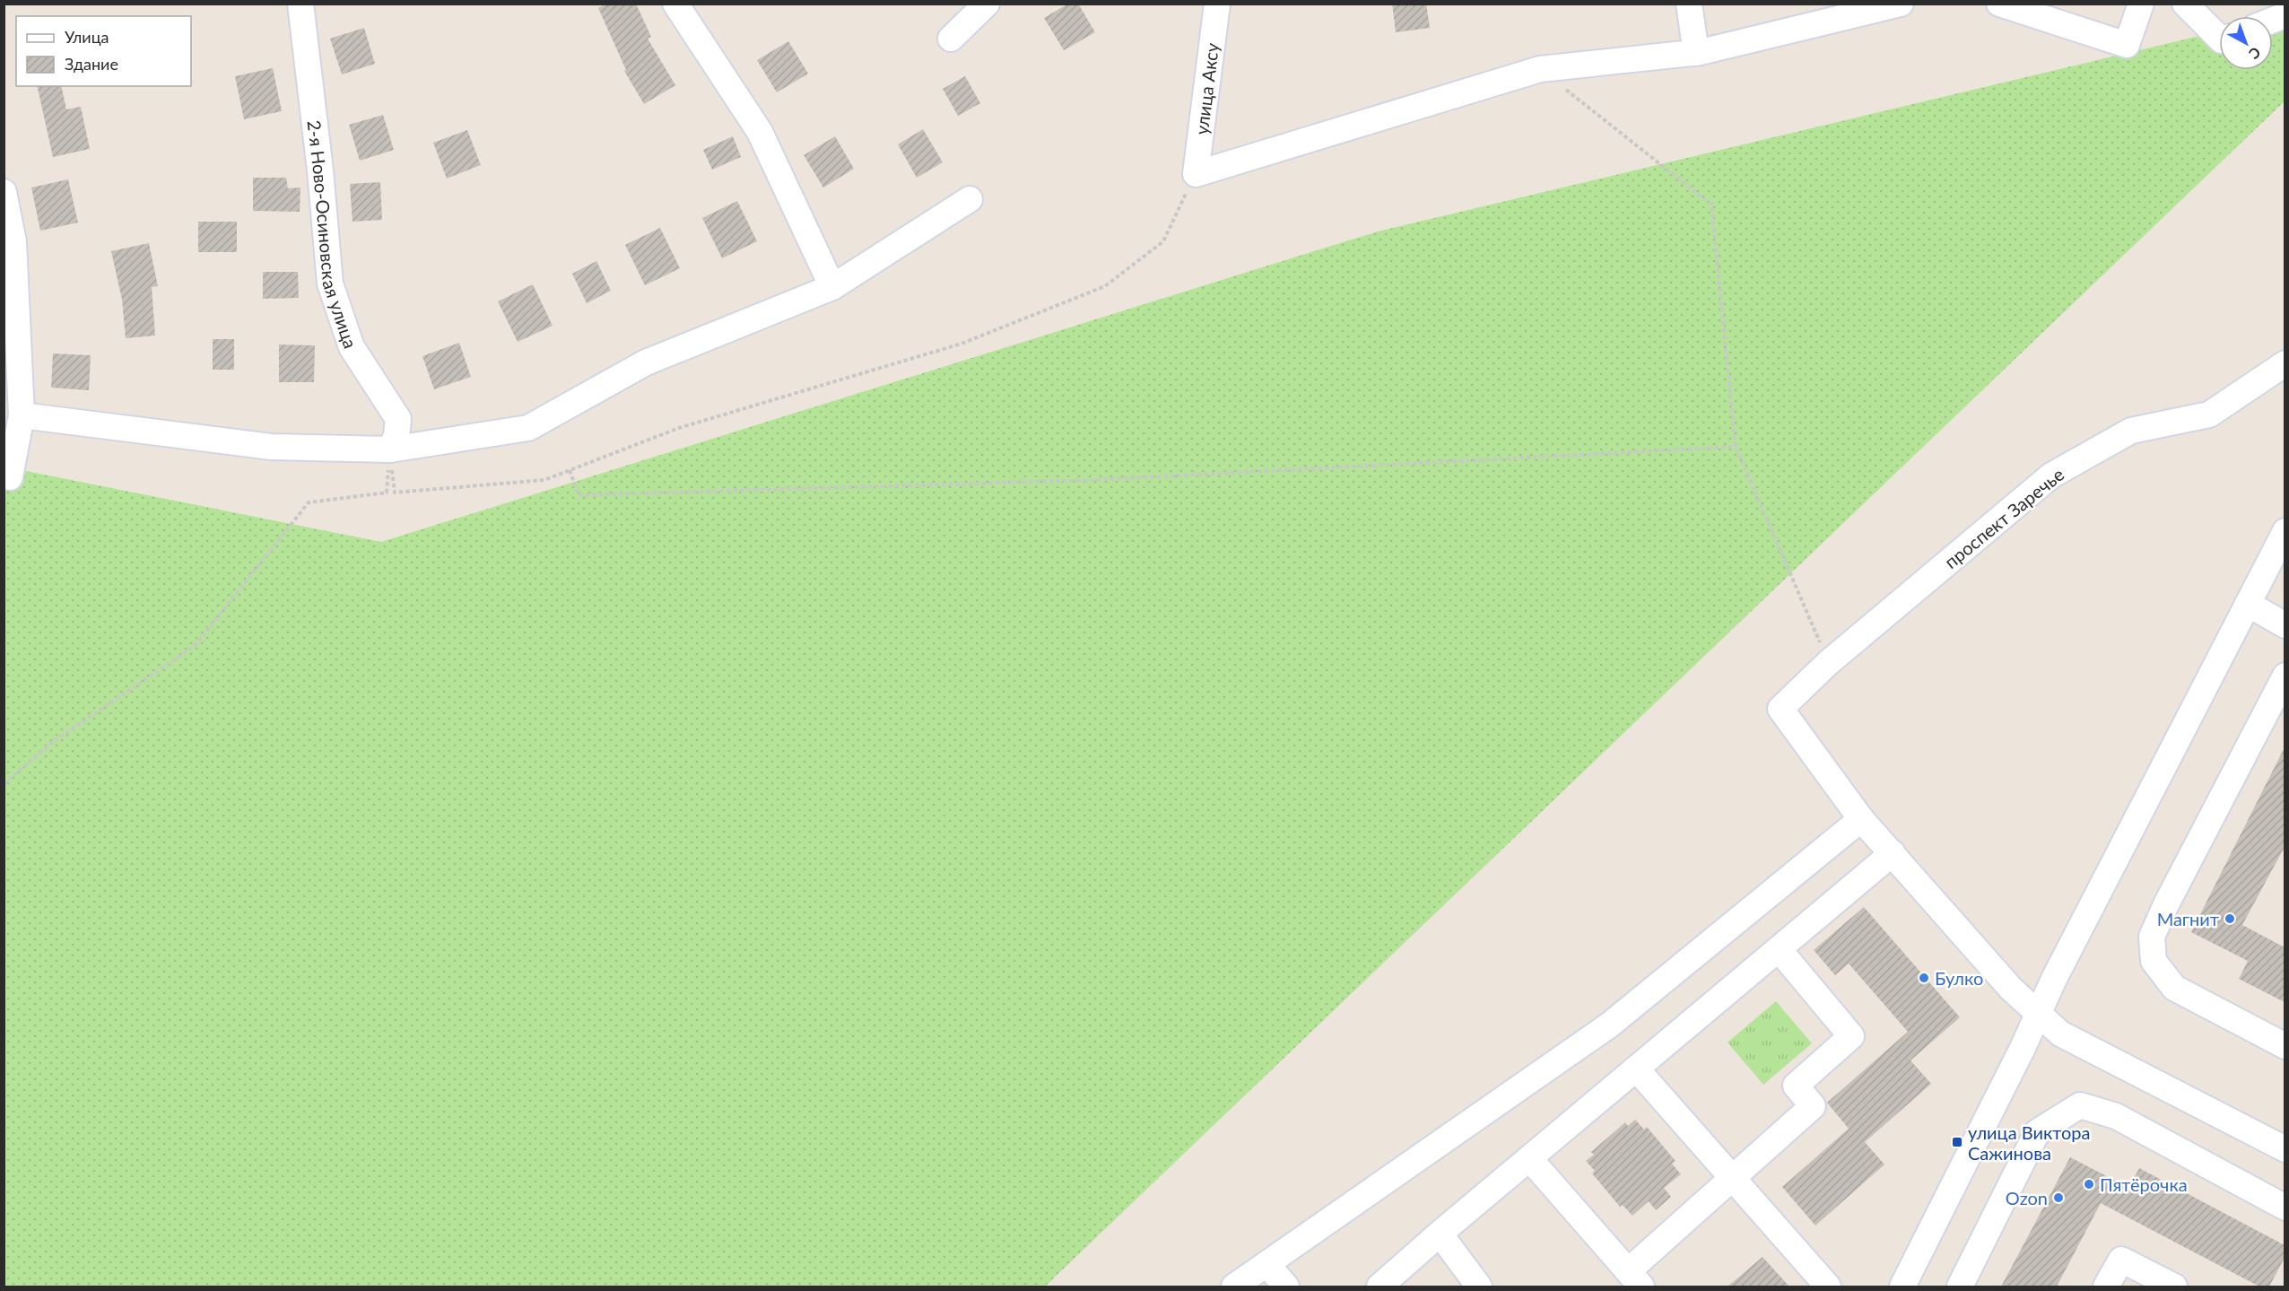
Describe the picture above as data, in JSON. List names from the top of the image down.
{
  "streets": {
    "street": ["улица Аксу", "2-я Ново-Осиновская улица", "проспект Заречье"]
  },
  "places": {
    "other": [
      "Магнит",
      "Булко",
      "Пятёрочка",
      "Ozon"
    ],
    "transit": ["улица Виктора Сажинова"]
  },
  "legend": ["Улица", "Здание"],
  "north": "bottom right"
}
